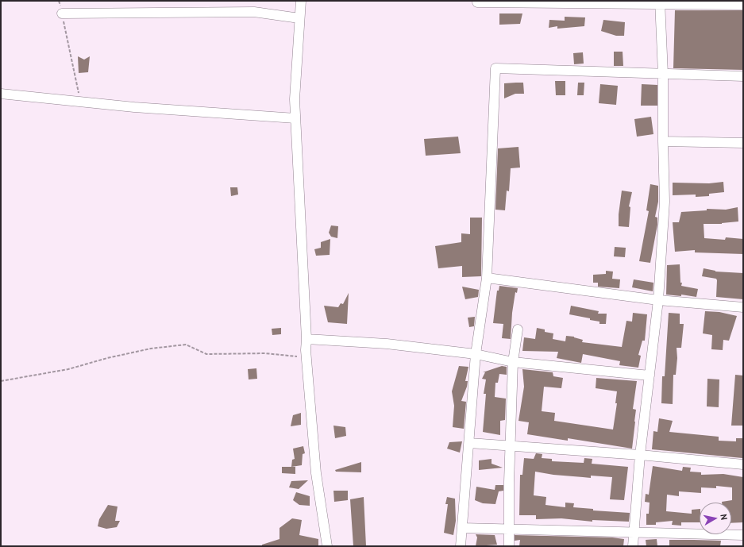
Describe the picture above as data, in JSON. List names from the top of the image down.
{
  "north": "right"
}
